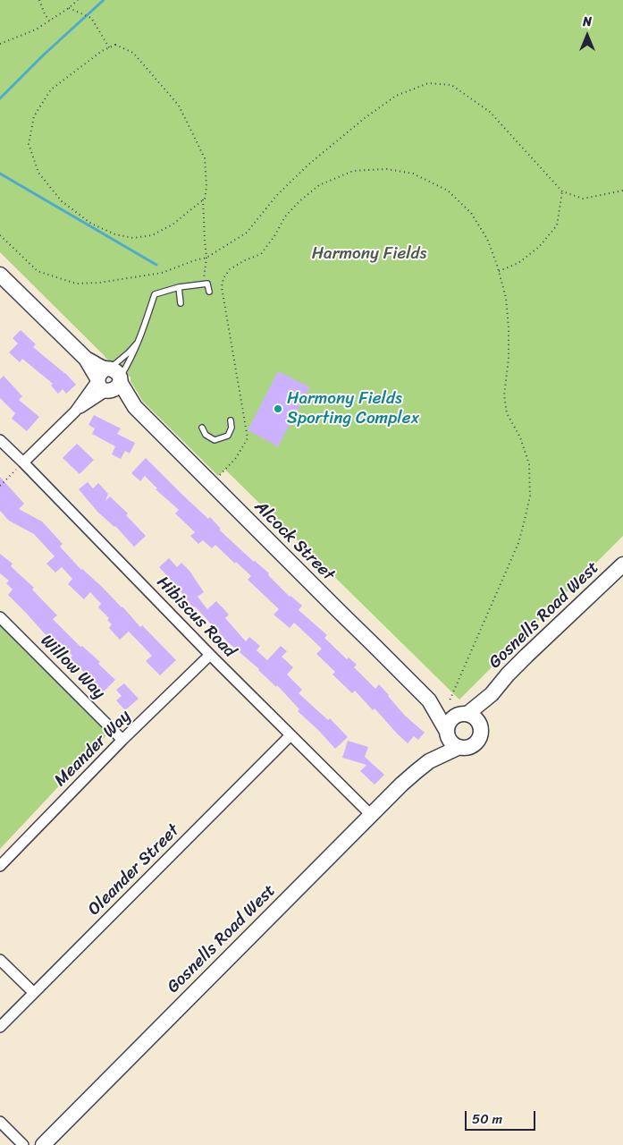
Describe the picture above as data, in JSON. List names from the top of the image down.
{
  "streets": {
    "main road": ["Alcock Street", "Gosnells Road West"],
    "street": [
      "Hibiscus Road",
      "Willow Way",
      "Meander Way",
      "Oleander Street"
    ]
  },
  "crossings": [
    ["Alcock Street", "Gosnells Road West"],
    ["Gosnells Road West", "Hibiscus Road"],
    ["Hibiscus Road", "Meander Way"],
    ["Hibiscus Road", "Oleander Street"],
    ["Willow Way", "Meander Way"]
  ],
  "parks": ["Harmony Fields"],
  "places": ["Harmony Fields Sporting Complex"],
  "scale_bar": "50 m",
  "north": "top"
}
